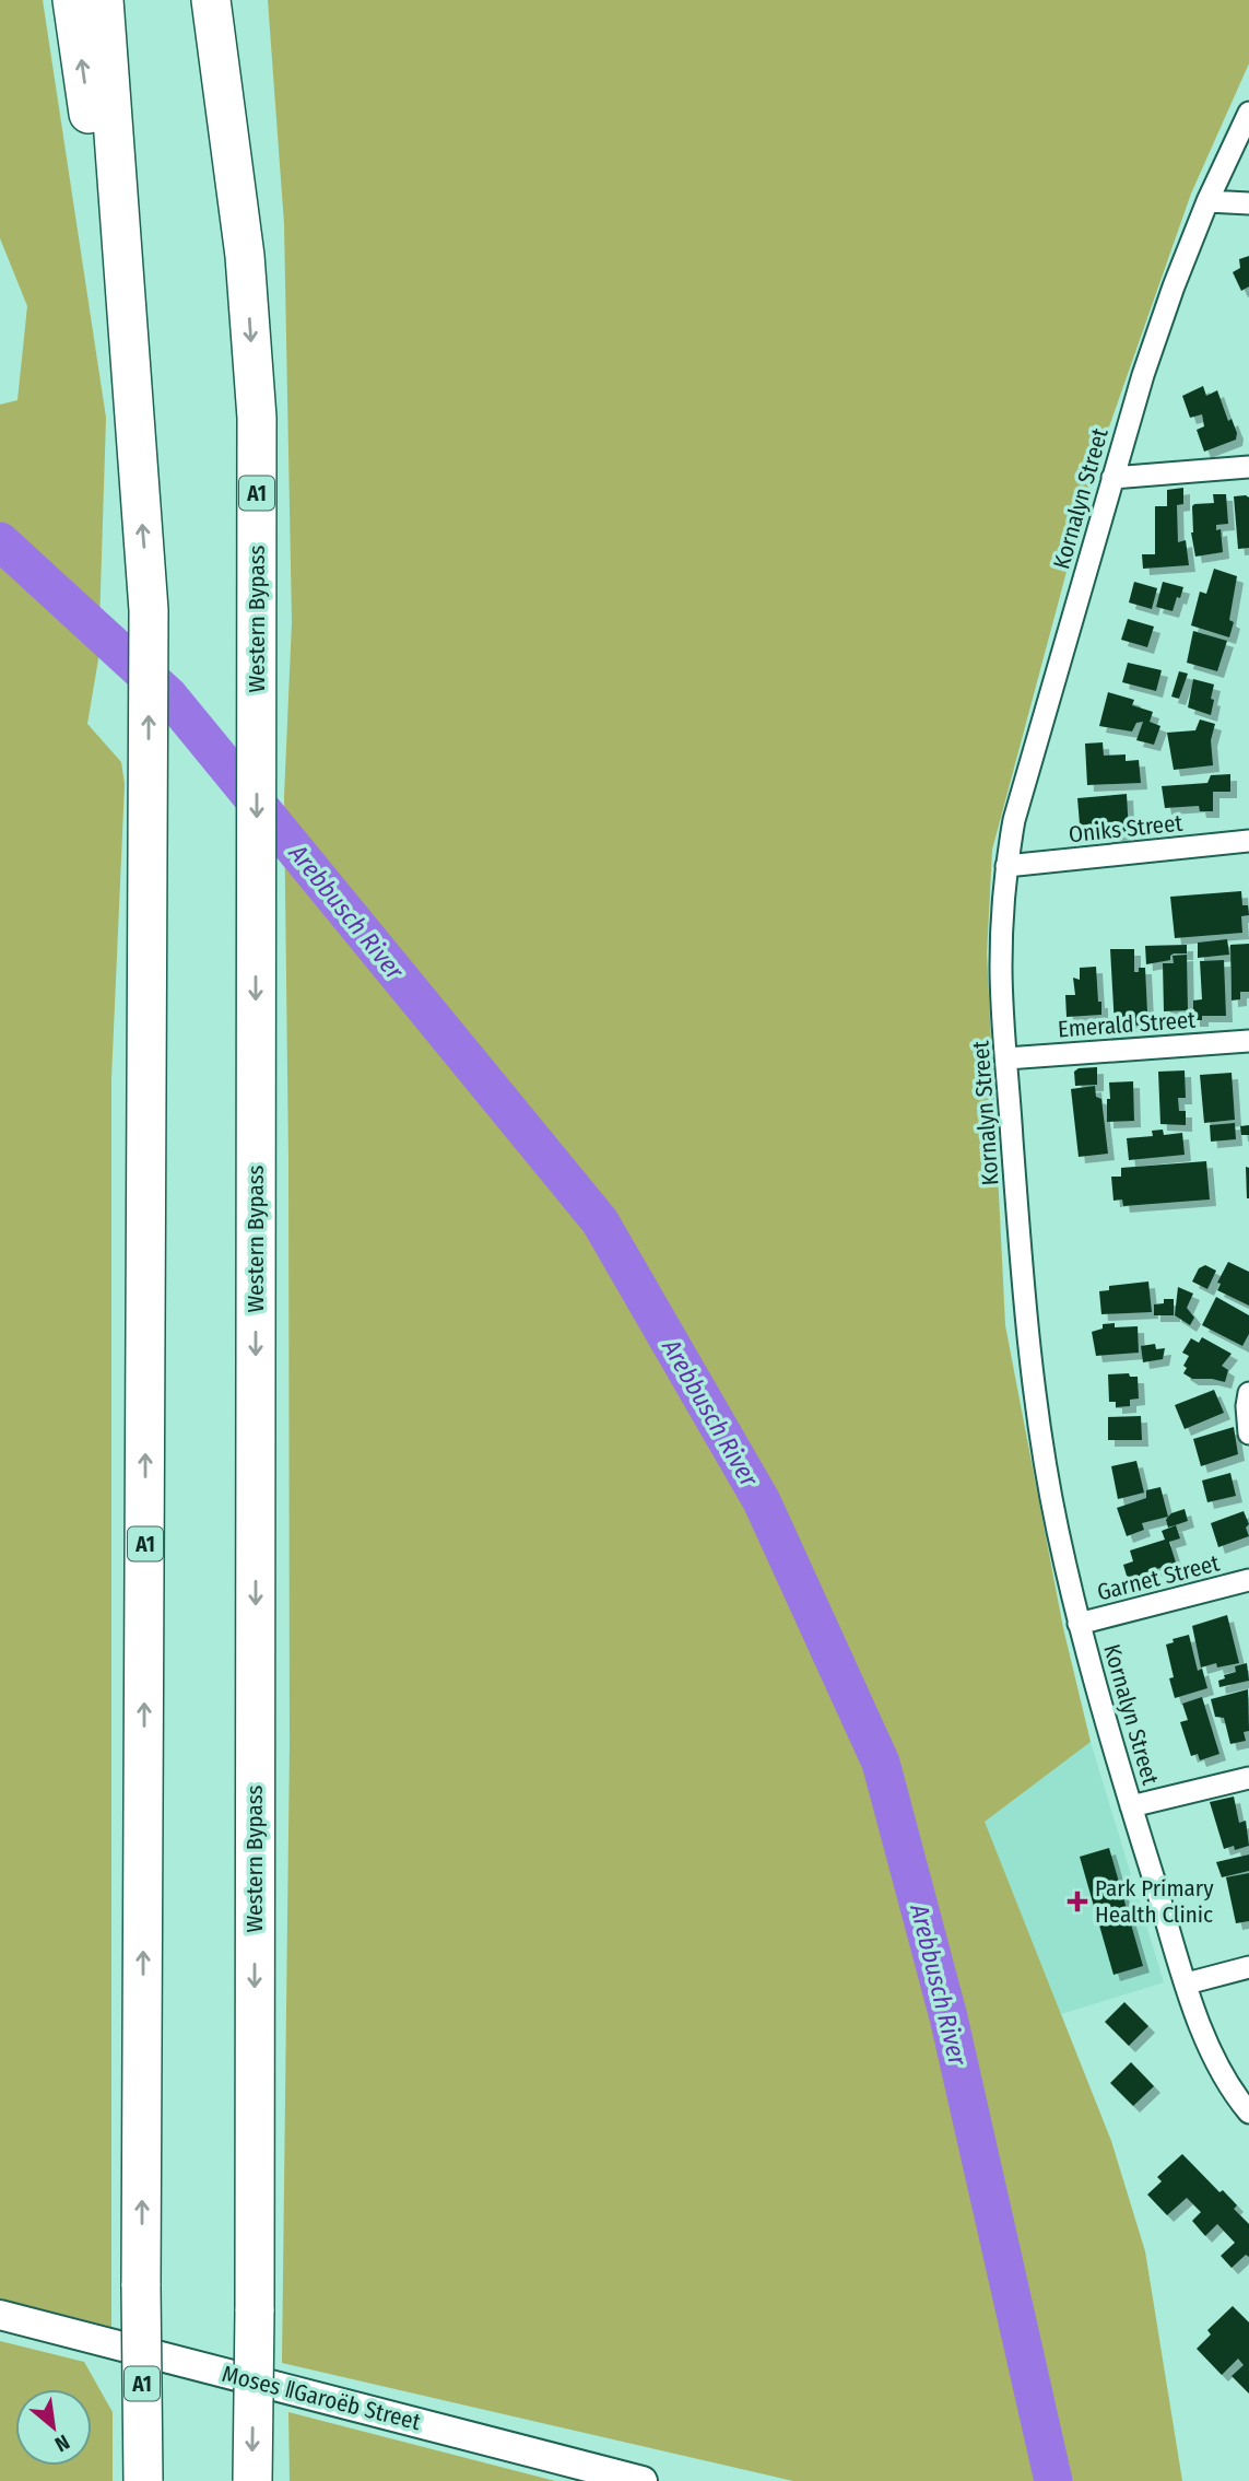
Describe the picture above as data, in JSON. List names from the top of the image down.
{
  "streets": {
    "highway": ["A1", "Western Bypass"],
    "main road": ["Moses ǁGaroëb Street"],
    "street": [
      "Kornalyn Street",
      "Oniks Street",
      "Emerald Street",
      "Garnet Street"
    ]
  },
  "crossings": [
    ["Kornalyn Street", "Oniks Street"],
    ["Kornalyn Street", "Emerald Street"],
    ["Kornalyn Street", "Garnet Street"]
  ],
  "water": ["Arebbusch River"],
  "places": {
    "health": ["Park Primary Health Clinic"]
  },
  "north": "bottom right"
}
